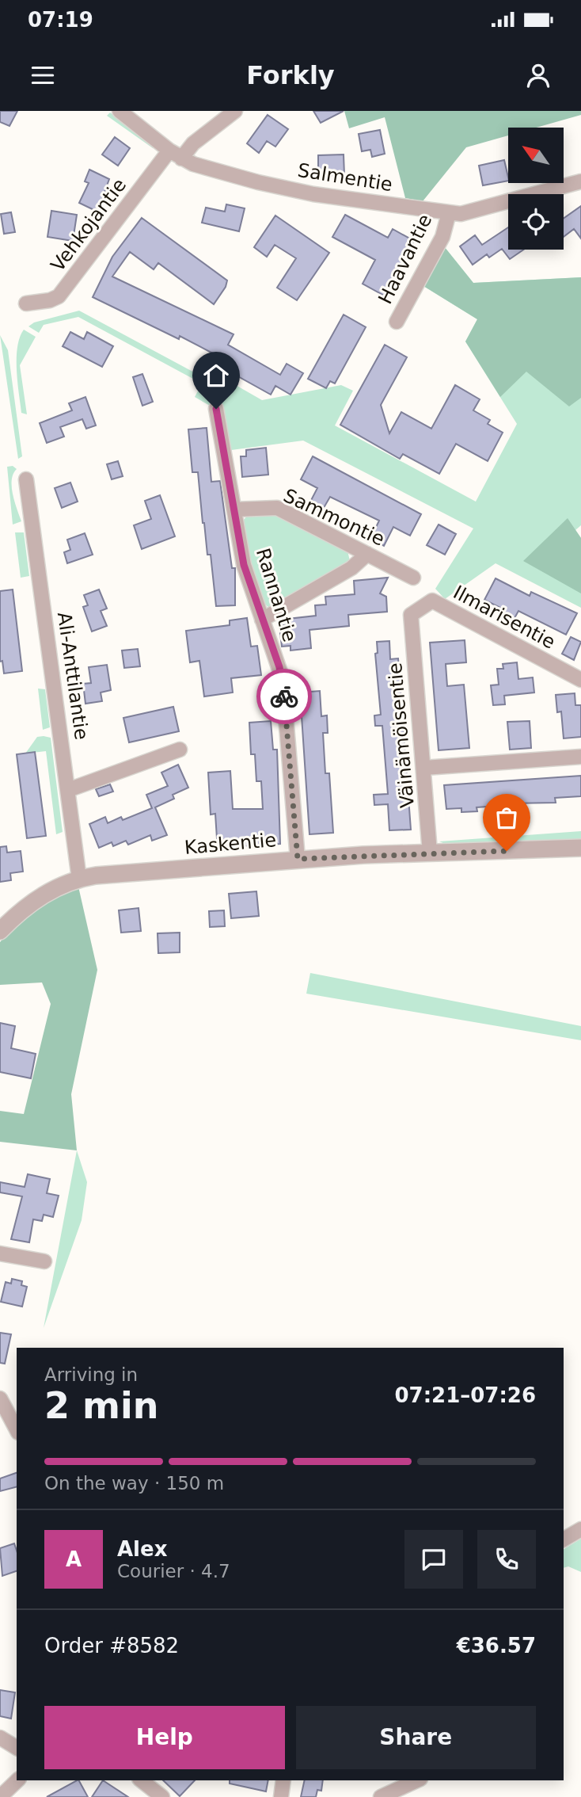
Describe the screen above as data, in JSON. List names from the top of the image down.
{
  "streets": {
    "street": [
      "Salmentie",
      "Vehkojantie",
      "Haavantie",
      "Sammontie",
      "Rannantie",
      "Ilmarisentie",
      "Ali-Anttilantie",
      "Väinämöisentie",
      "Kaskentie"
    ]
  },
  "crossings": [
    ["Salmentie", "Vehkojantie"],
    ["Salmentie", "Haavantie"],
    ["Sammontie", "Rannantie"],
    ["Rannantie", "Kaskentie"],
    ["Ilmarisentie", "Väinämöisentie"],
    ["Ali-Anttilantie", "Kaskentie"],
    ["Väinämöisentie", "Kaskentie"]
  ],
  "north": "top left",
  "page": {
    "status": "07:19",
    "header": "Forkly",
    "heading": ["2 min", "Arriving in", "07:21–07:26"],
    "panel": [
      "Alex",
      "Courier · 4.7",
      "Order #8582",
      "€36.57"
    ],
    "bar": "On the way · 150 m",
    "round": "A",
    "buttons": ["Help", "Share"]
  }
}
